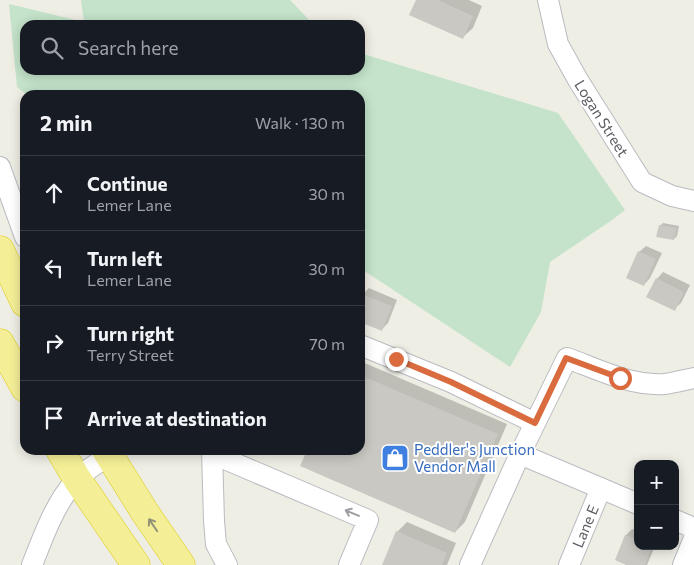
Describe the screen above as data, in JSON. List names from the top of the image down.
{
  "streets": {
    "street": ["Logan Street", "Lane E"]
  },
  "places": {
    "shop": ["Peddler's Junction Vendor Mall"]
  },
  "page": {
    "search": "Search here",
    "heading": ["2 min", "Walk · 130 m"],
    "list": [
      ["Continue", "Lemer Lane", "30 m"],
      ["Turn left", "Lemer Lane", "30 m"],
      ["Turn right", "Terry Street", "70 m"],
      "Arrive at destination"
    ],
    "map_buttons": ["+", "−"]
  }
}
